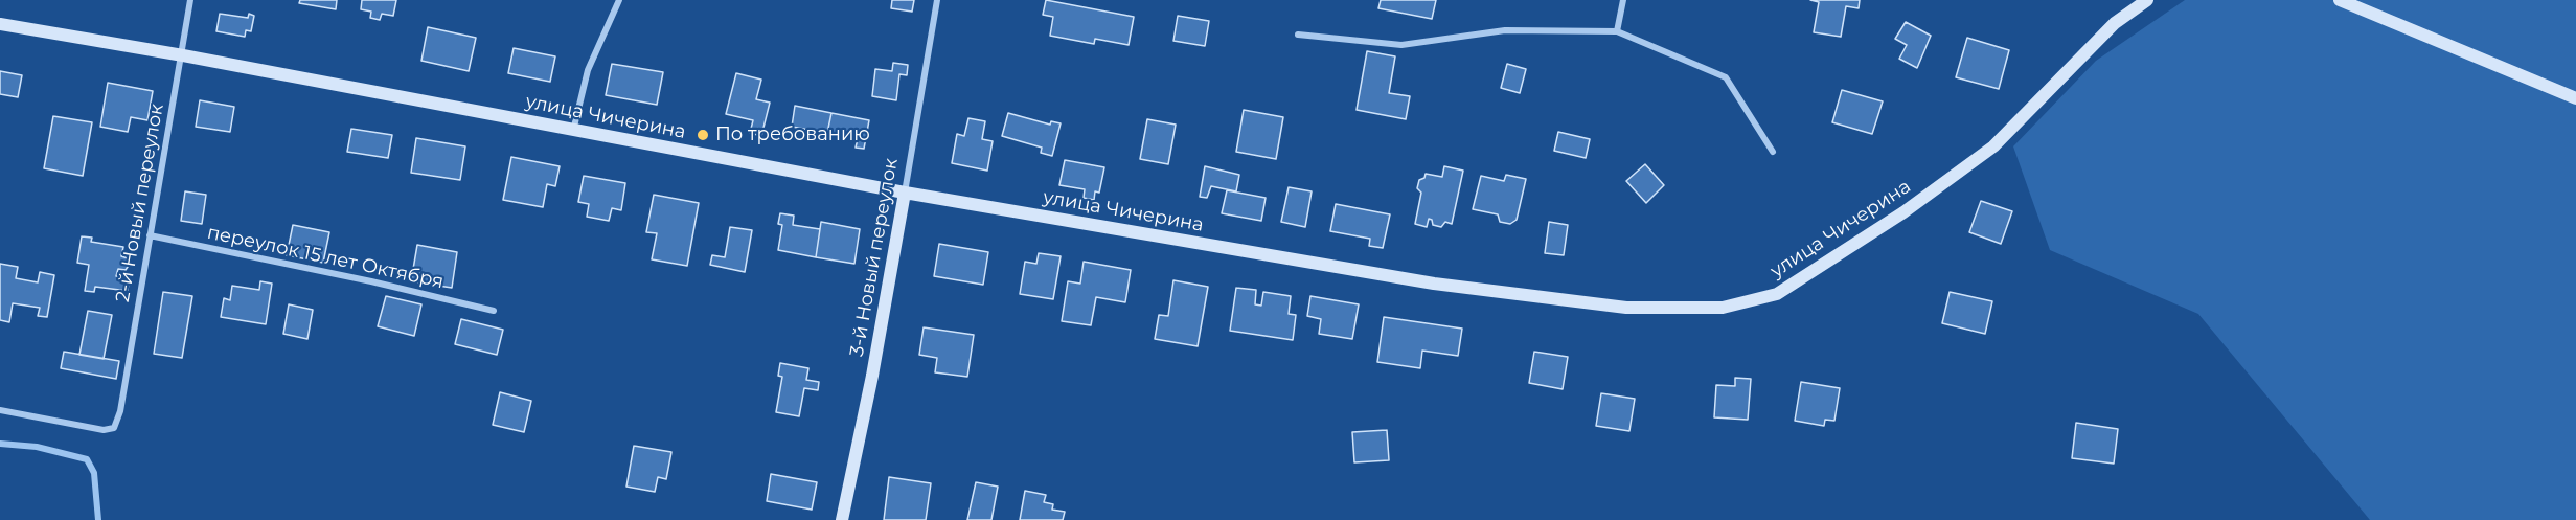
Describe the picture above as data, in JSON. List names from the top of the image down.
{
  "streets": {
    "street": [
      "улица Чичерина",
      "2-й Новый переулок",
      "переулок 15 лет Октября",
      "3-й Новый переулок"
    ]
  },
  "crossings": [
    ["улица Чичерина", "2-й Новый переулок"],
    ["улица Чичерина", "3-й Новый переулок"],
    ["2-й Новый переулок", "переулок 15 лет Октября"]
  ],
  "places": ["По требованию"]
}
